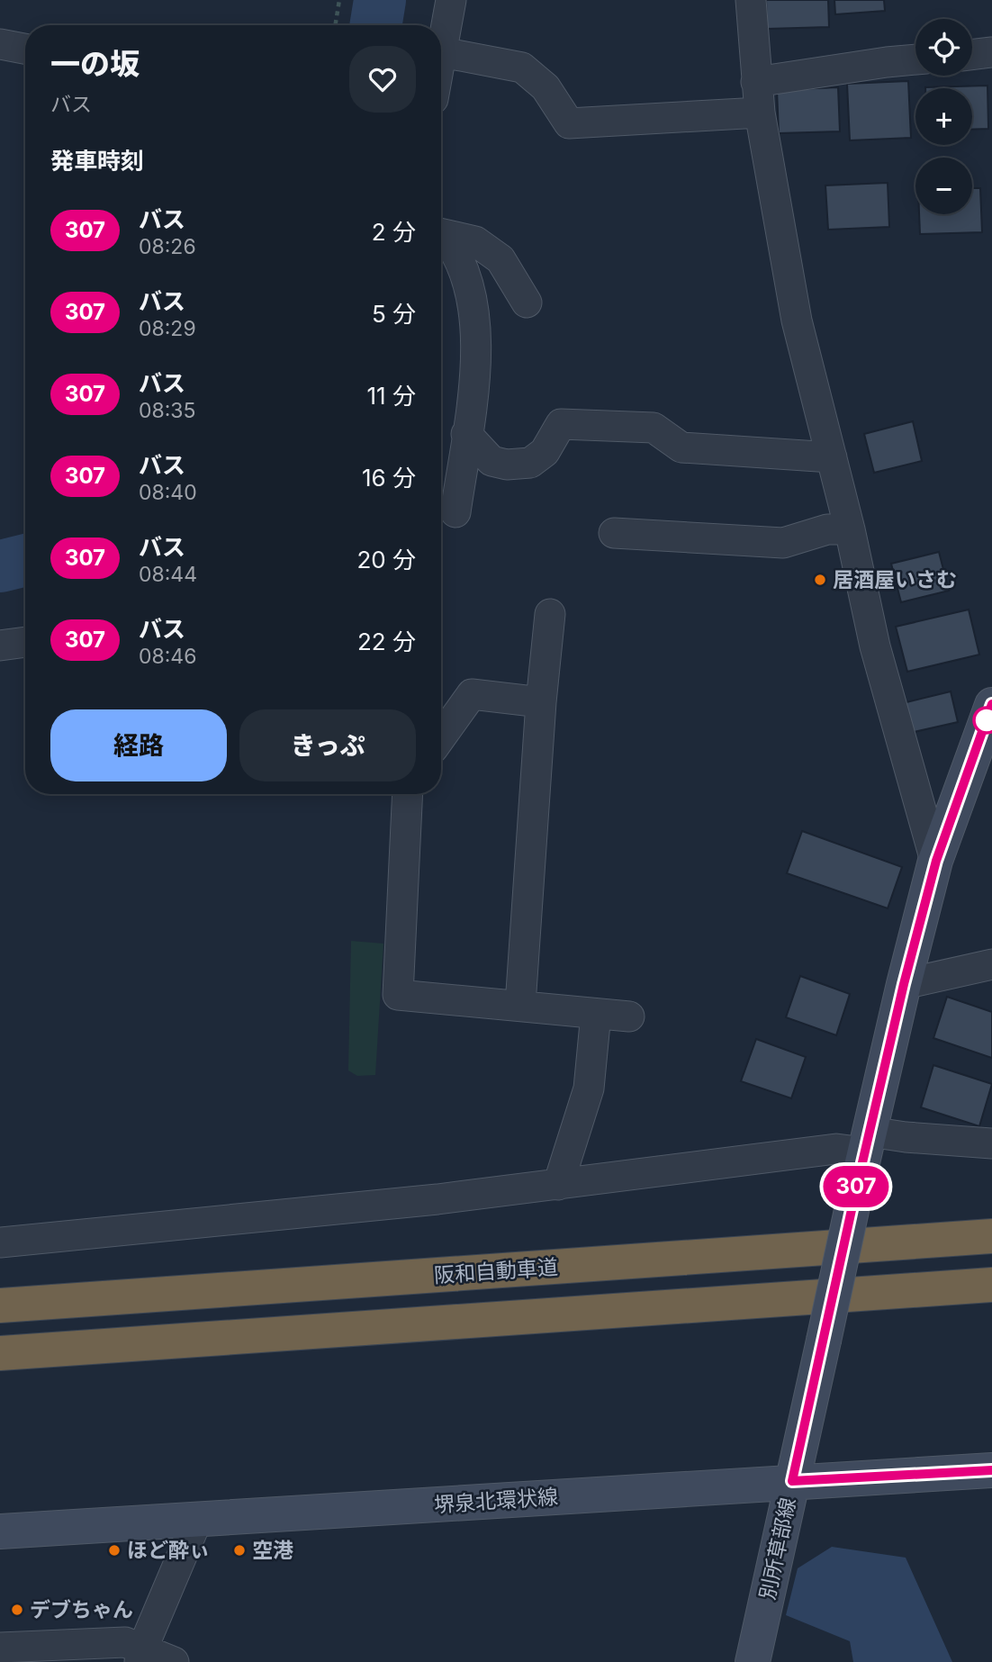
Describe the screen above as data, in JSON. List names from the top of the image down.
{
  "streets": {
    "highway": ["阪和自動車道"],
    "main road": ["堺泉北環状線", "別所草部線"]
  },
  "crossings": [
    ["堺泉北環状線", "別所草部線"]
  ],
  "places": [
    "居酒屋いさむ",
    "ほど酔ぃ",
    "空港",
    "デブちゃん"
  ],
  "lines": ["bus line 307"],
  "page": {
    "on_map": "307",
    "map_buttons": ["+", "−"],
    "heading": [
      ["一の坂", "バス"],
      "発車時刻"
    ],
    "list": [
      {
        "mark": "307",
        "name": "バス",
        "note": "08:26",
        "value": "2 分"
      },
      {
        "mark": "307",
        "name": "バス",
        "note": "08:29",
        "value": "5 分"
      },
      {
        "mark": "307",
        "name": "バス",
        "note": "08:35",
        "value": "11 分"
      },
      {
        "mark": "307",
        "name": "バス",
        "note": "08:40",
        "value": "16 分"
      },
      {
        "mark": "307",
        "name": "バス",
        "note": "08:44",
        "value": "20 分"
      },
      {
        "mark": "307",
        "name": "バス",
        "note": "08:46",
        "value": "22 分"
      }
    ],
    "buttons": ["経路", "きっぷ"]
  }
}
